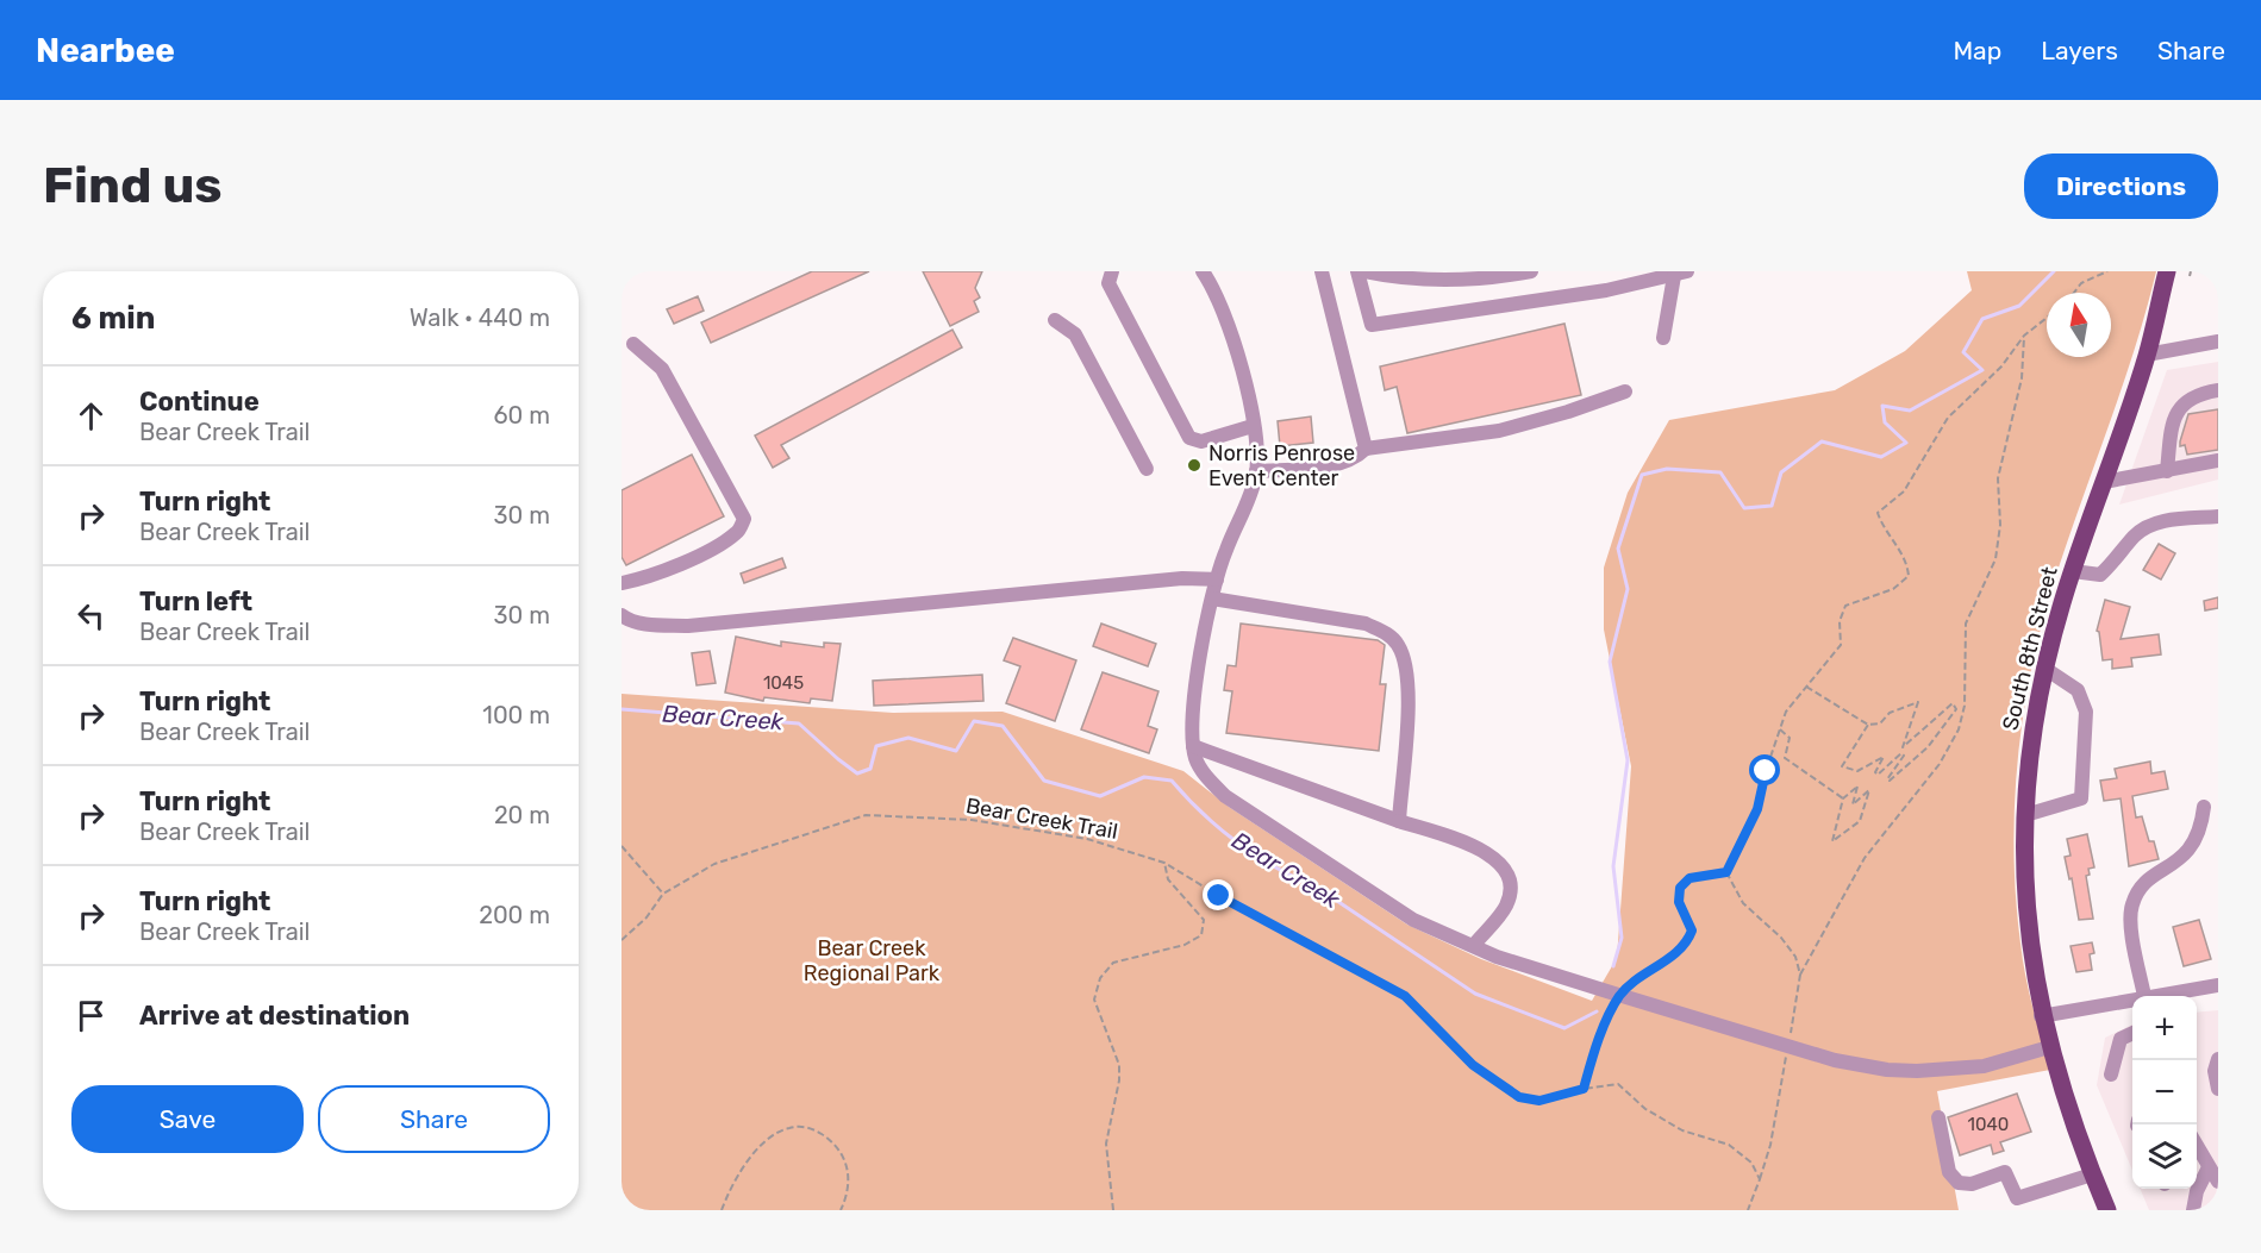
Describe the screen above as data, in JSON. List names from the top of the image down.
{
  "streets": {
    "main road": ["South 8th Street"],
    "path": ["Bear Creek Trail"]
  },
  "water": ["Bear Creek"],
  "parks": ["Bear Creek Regional Park"],
  "places": ["Norris Penrose Event Center"],
  "house_numbers": ["1045", "1040"],
  "north": "top",
  "page": {
    "header": "Nearbee",
    "nav": ["Map", "Layers", "Share"],
    "buttons": [
      "Directions",
      ["Save", "Share"]
    ],
    "title": "Find us",
    "heading": ["6 min", "Walk · 440 m"],
    "list": [
      ["Continue", "Bear Creek Trail", "60 m"],
      ["Turn right", "Bear Creek Trail", "30 m"],
      ["Turn left", "Bear Creek Trail", "30 m"],
      ["Turn right", "Bear Creek Trail", "100 m"],
      ["Turn right", "Bear Creek Trail", "20 m"],
      ["Turn right", "Bear Creek Trail", "200 m"],
      "Arrive at destination"
    ],
    "map_buttons": ["+", "−"]
  }
}
